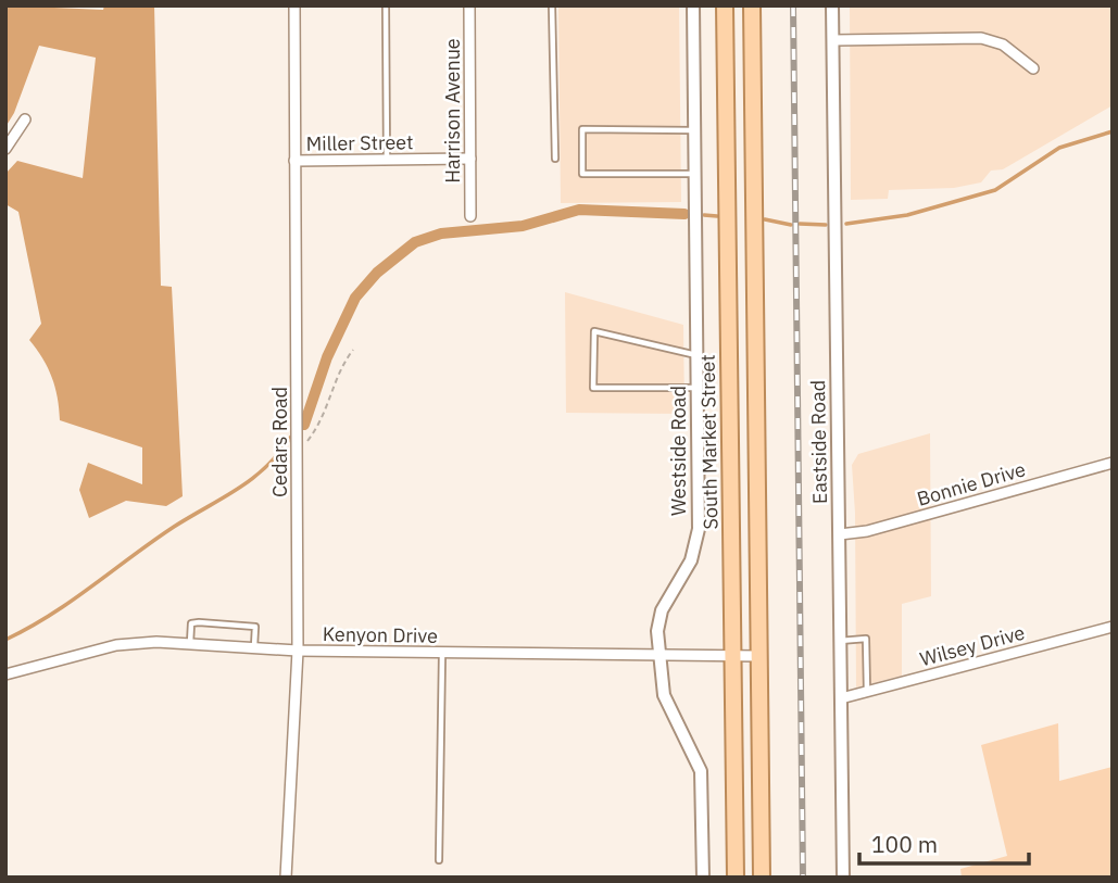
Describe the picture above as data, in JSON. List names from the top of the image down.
{
  "streets": {
    "main road": ["South Market Street"],
    "street": [
      "Harrison Avenue",
      "Miller Street",
      "Cedars Road",
      "Eastside Road",
      "Westside Road",
      "Bonnie Drive",
      "Kenyon Drive",
      "Wilsey Drive"
    ]
  },
  "crossings": [
    ["Harrison Avenue", "Miller Street"],
    ["Miller Street", "Cedars Road"],
    ["Cedars Road", "Kenyon Drive"],
    ["South Market Street", "Kenyon Drive"],
    ["Eastside Road", "Bonnie Drive"],
    ["Eastside Road", "Wilsey Drive"],
    ["Westside Road", "Kenyon Drive"]
  ],
  "scale_bar": "100 m"
}
